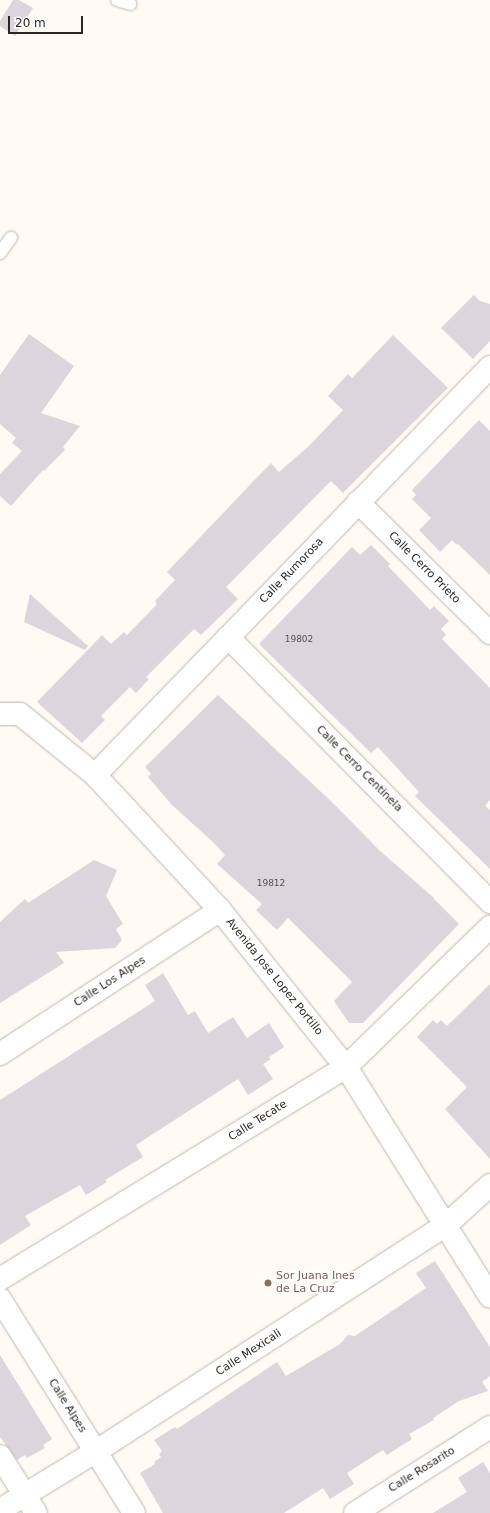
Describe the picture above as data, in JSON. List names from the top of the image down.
{
  "streets": {
    "street": [
      "Calle Cerro Prieto",
      "Calle Rumorosa",
      "Calle Cerro Centinela",
      "Avenida Jose Lopez Portillo",
      "Calle Los Alpes",
      "Calle Tecate",
      "Calle Mexicali",
      "Calle Alpes",
      "Calle Rosarito"
    ]
  },
  "crossings": [
    ["Calle Cerro Prieto", "Calle Rumorosa"],
    ["Calle Rumorosa", "Calle Cerro Centinela"],
    ["Calle Rumorosa", "Avenida Jose Lopez Portillo"],
    ["Avenida Jose Lopez Portillo", "Calle Los Alpes"],
    ["Avenida Jose Lopez Portillo", "Calle Tecate"],
    ["Avenida Jose Lopez Portillo", "Calle Mexicali"],
    ["Calle Mexicali", "Calle Alpes"]
  ],
  "places": ["Sor Juana Ines de La Cruz"],
  "house_numbers": ["19802", "19812"],
  "scale_bar": "20 m"
}
